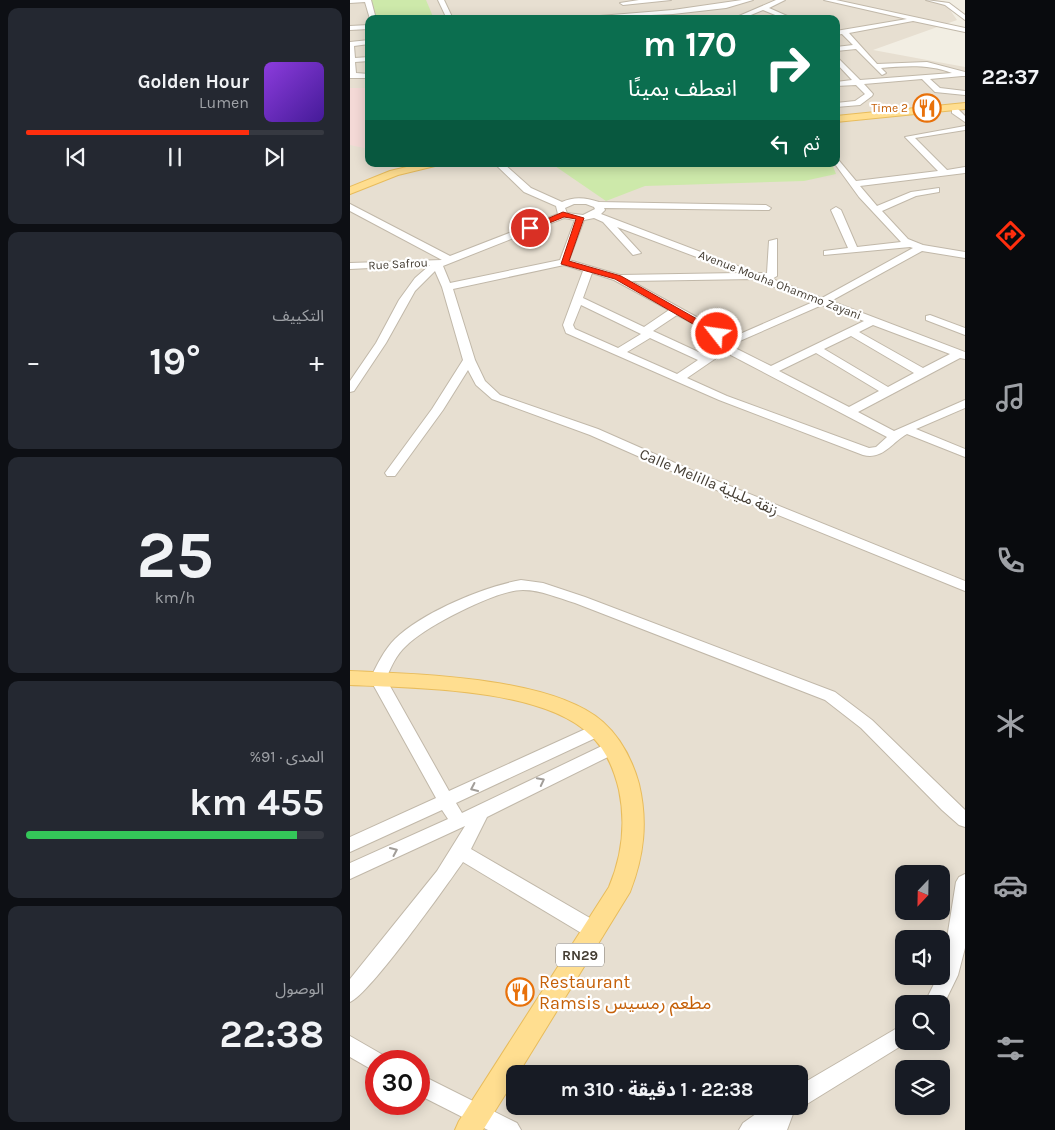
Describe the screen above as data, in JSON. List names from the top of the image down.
{
  "streets": {
    "main road": ["RN29"],
    "street": ["Rue Safrou", "Avenue Mouha Ohammo Zayani", "Calle Melilla زنقة مليلية"]
  },
  "crossings": [
    ["Rue Safrou", "Calle Melilla زنقة مليلية"]
  ],
  "places": {
    "restaurant": ["Time 2", "Restaurant Ramsis مطعم رمسيس"]
  },
  "north": "bottom",
  "page": {
    "tabs": "22:37",
    "turn": ["170 m", "انعطف يمينًا"],
    "song": ["Golden Hour", "Lumen"],
    "then": "ثم",
    "tile": [
      "التكييف",
      ["25", "km/h"],
      ["المدى · 91%", "455 km"],
      ["الوصول", "22:38"]
    ],
    "heat": ["−", "19°", "+"],
    "limit": "30",
    "trip": "22:38 · 1 دقيقة · 310 m"
  }
}
